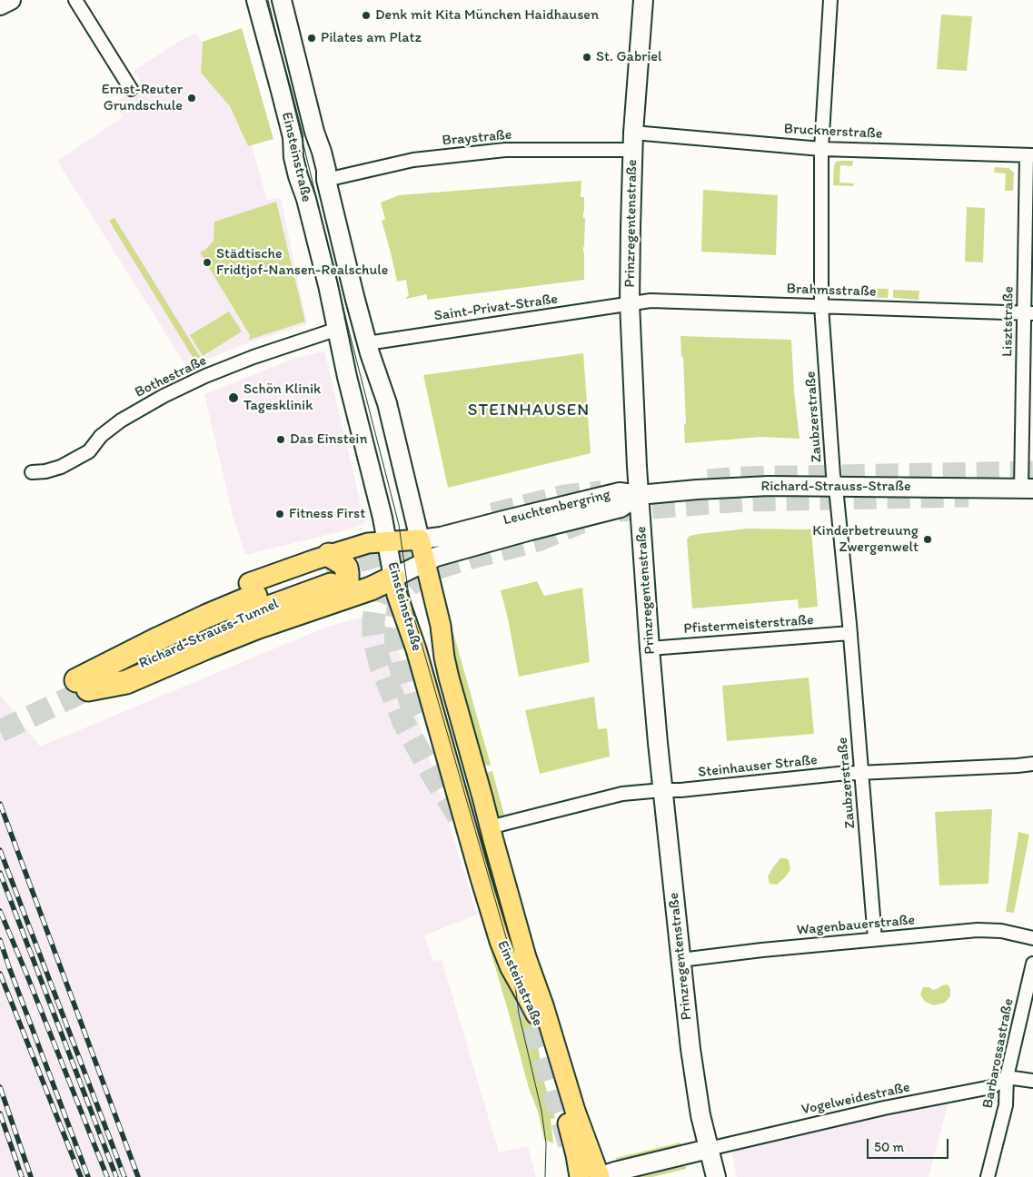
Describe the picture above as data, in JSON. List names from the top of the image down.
{
  "streets": {
    "highway": ["Richard-Strauss-Tunnel"],
    "main road": [
      "Einsteinstraße",
      "Prinzregentenstraße",
      "Richard-Strauss-Straße",
      "Leuchtenbergring"
    ],
    "street": [
      "Brucknerstraße",
      "Braystraße",
      "Brahmsstraße",
      "Saint-Privat-Straße",
      "Lisztstraße",
      "Bothestraße",
      "Zaubzerstraße",
      "Pfistermeisterstraße",
      "Steinhauser Straße",
      "Wagenbauerstraße",
      "Barbarossastraße",
      "Vogelweidestraße"
    ]
  },
  "crossings": [
    ["Brucknerstraße", "Braystraße"],
    ["Brucknerstraße", "Prinzregentenstraße"],
    ["Brucknerstraße", "Lisztstraße"],
    ["Brucknerstraße", "Zaubzerstraße"],
    ["Braystraße", "Einsteinstraße"],
    ["Braystraße", "Prinzregentenstraße"],
    ["Einsteinstraße", "Saint-Privat-Straße"],
    ["Einsteinstraße", "Bothestraße"],
    ["Einsteinstraße", "Leuchtenbergring"],
    ["Einsteinstraße", "Steinhauser Straße"],
    ["Prinzregentenstraße", "Brahmsstraße"],
    ["Prinzregentenstraße", "Saint-Privat-Straße"],
    ["Prinzregentenstraße", "Richard-Strauss-Straße"],
    ["Prinzregentenstraße", "Leuchtenbergring"],
    ["Prinzregentenstraße", "Pfistermeisterstraße"],
    ["Prinzregentenstraße", "Steinhauser Straße"],
    ["Prinzregentenstraße", "Wagenbauerstraße"],
    ["Prinzregentenstraße", "Vogelweidestraße"],
    ["Brahmsstraße", "Saint-Privat-Straße"],
    ["Brahmsstraße", "Lisztstraße"],
    ["Brahmsstraße", "Zaubzerstraße"],
    ["Lisztstraße", "Richard-Strauss-Straße"],
    ["Zaubzerstraße", "Richard-Strauss-Straße"],
    ["Zaubzerstraße", "Pfistermeisterstraße"],
    ["Zaubzerstraße", "Steinhauser Straße"],
    ["Zaubzerstraße", "Wagenbauerstraße"],
    ["Richard-Strauss-Straße", "Leuchtenbergring"],
    ["Leuchtenbergring", "Richard-Strauss-Tunnel"],
    ["Barbarossastraße", "Vogelweidestraße"]
  ],
  "districts": ["STEINHAUSEN"],
  "places": [
    "Denk mit Kita München Haidhausen",
    "Pilates am Platz",
    "St. Gabriel",
    "Ernst-Reuter Grundschule",
    "Städtische Fridtjof-Nansen-Realschule",
    "Schön Klinik Tagesklinik",
    "Das Einstein",
    "Fitness First",
    "Kinderbetreuung Zwergenwelt"
  ],
  "scale_bar": "50 m"
}
